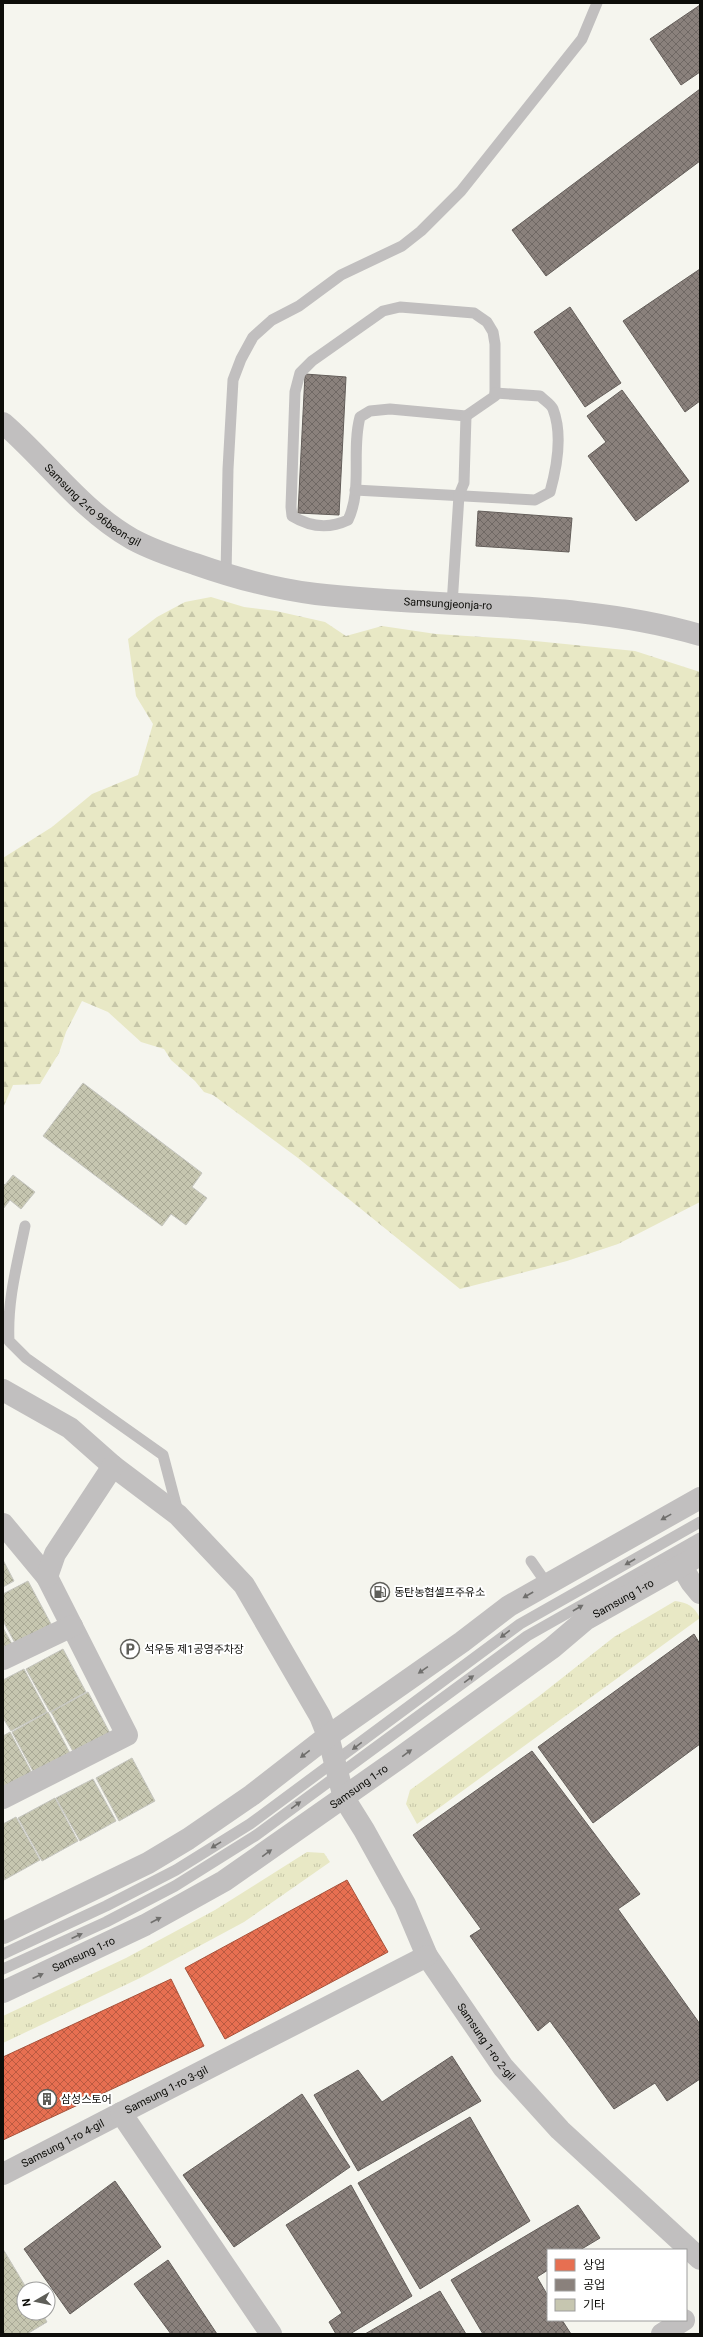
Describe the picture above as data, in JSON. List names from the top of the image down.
{
  "streets": {
    "street": [
      "Samsung 2-ro 96beon-gil",
      "Samsungjeonja-ro",
      "Samsung 1-ro",
      "Samsung 1-ro 2-gil",
      "Samsung 1-ro 3-gil",
      "Samsung 1-ro 4-gil"
    ]
  },
  "crossings": [
    ["Samsung 2-ro 96beon-gil", "Samsungjeonja-ro"],
    ["Samsung 1-ro", "Samsung 1-ro 2-gil"],
    ["Samsung 1-ro 2-gil", "Samsung 1-ro 3-gil"],
    ["Samsung 1-ro 3-gil", "Samsung 1-ro 4-gil"]
  ],
  "places": {
    "fuel station": ["동탄농협셀프주유소"],
    "parking": ["석우동 제1공영주차장"],
    "building": ["삼성스토어"]
  },
  "legend": ["상업", "공업", "기타"],
  "north": "left"
}
